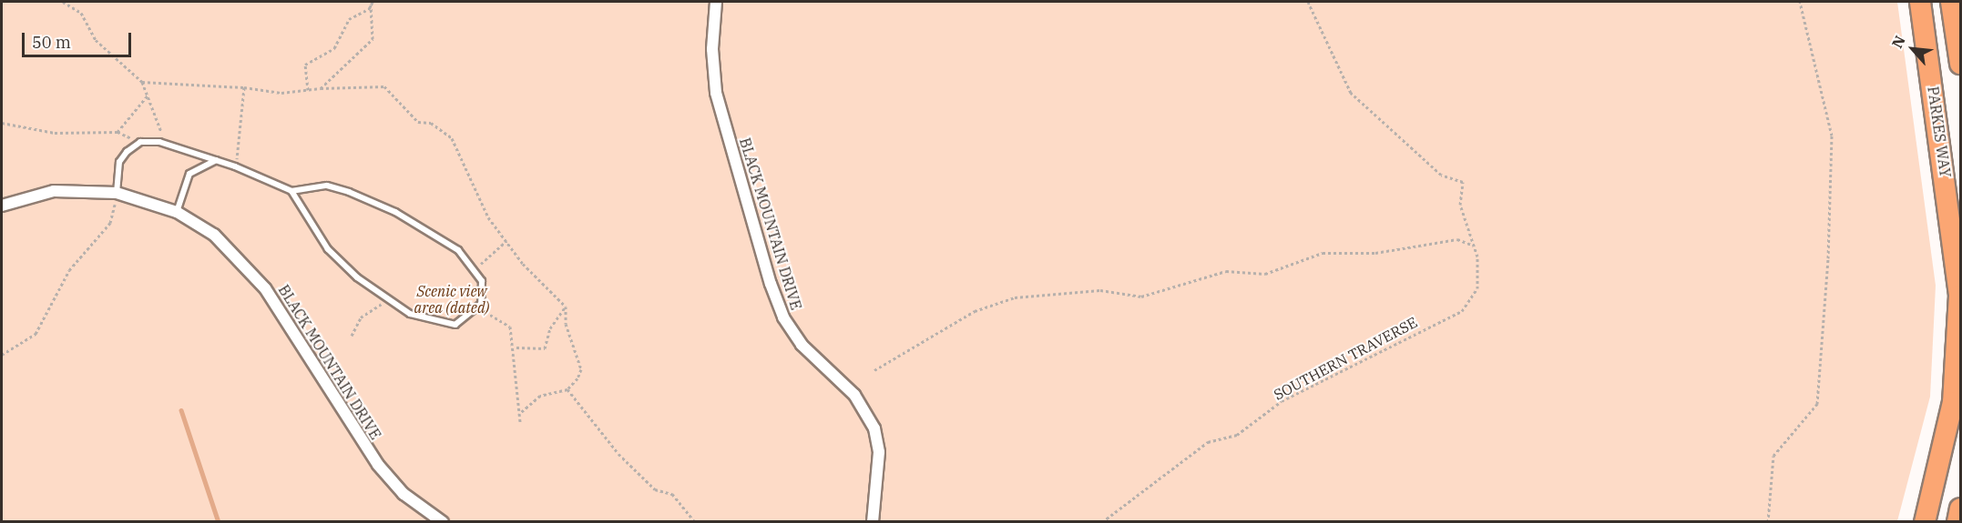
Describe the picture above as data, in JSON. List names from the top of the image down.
{
  "streets": {
    "highway": ["PARKES WAY"],
    "street": ["BLACK MOUNTAIN DRIVE"],
    "path": ["SOUTHERN TRAVERSE"]
  },
  "parks": ["Scenic view area (dated)"],
  "scale_bar": "50 m",
  "north": "top left"
}
